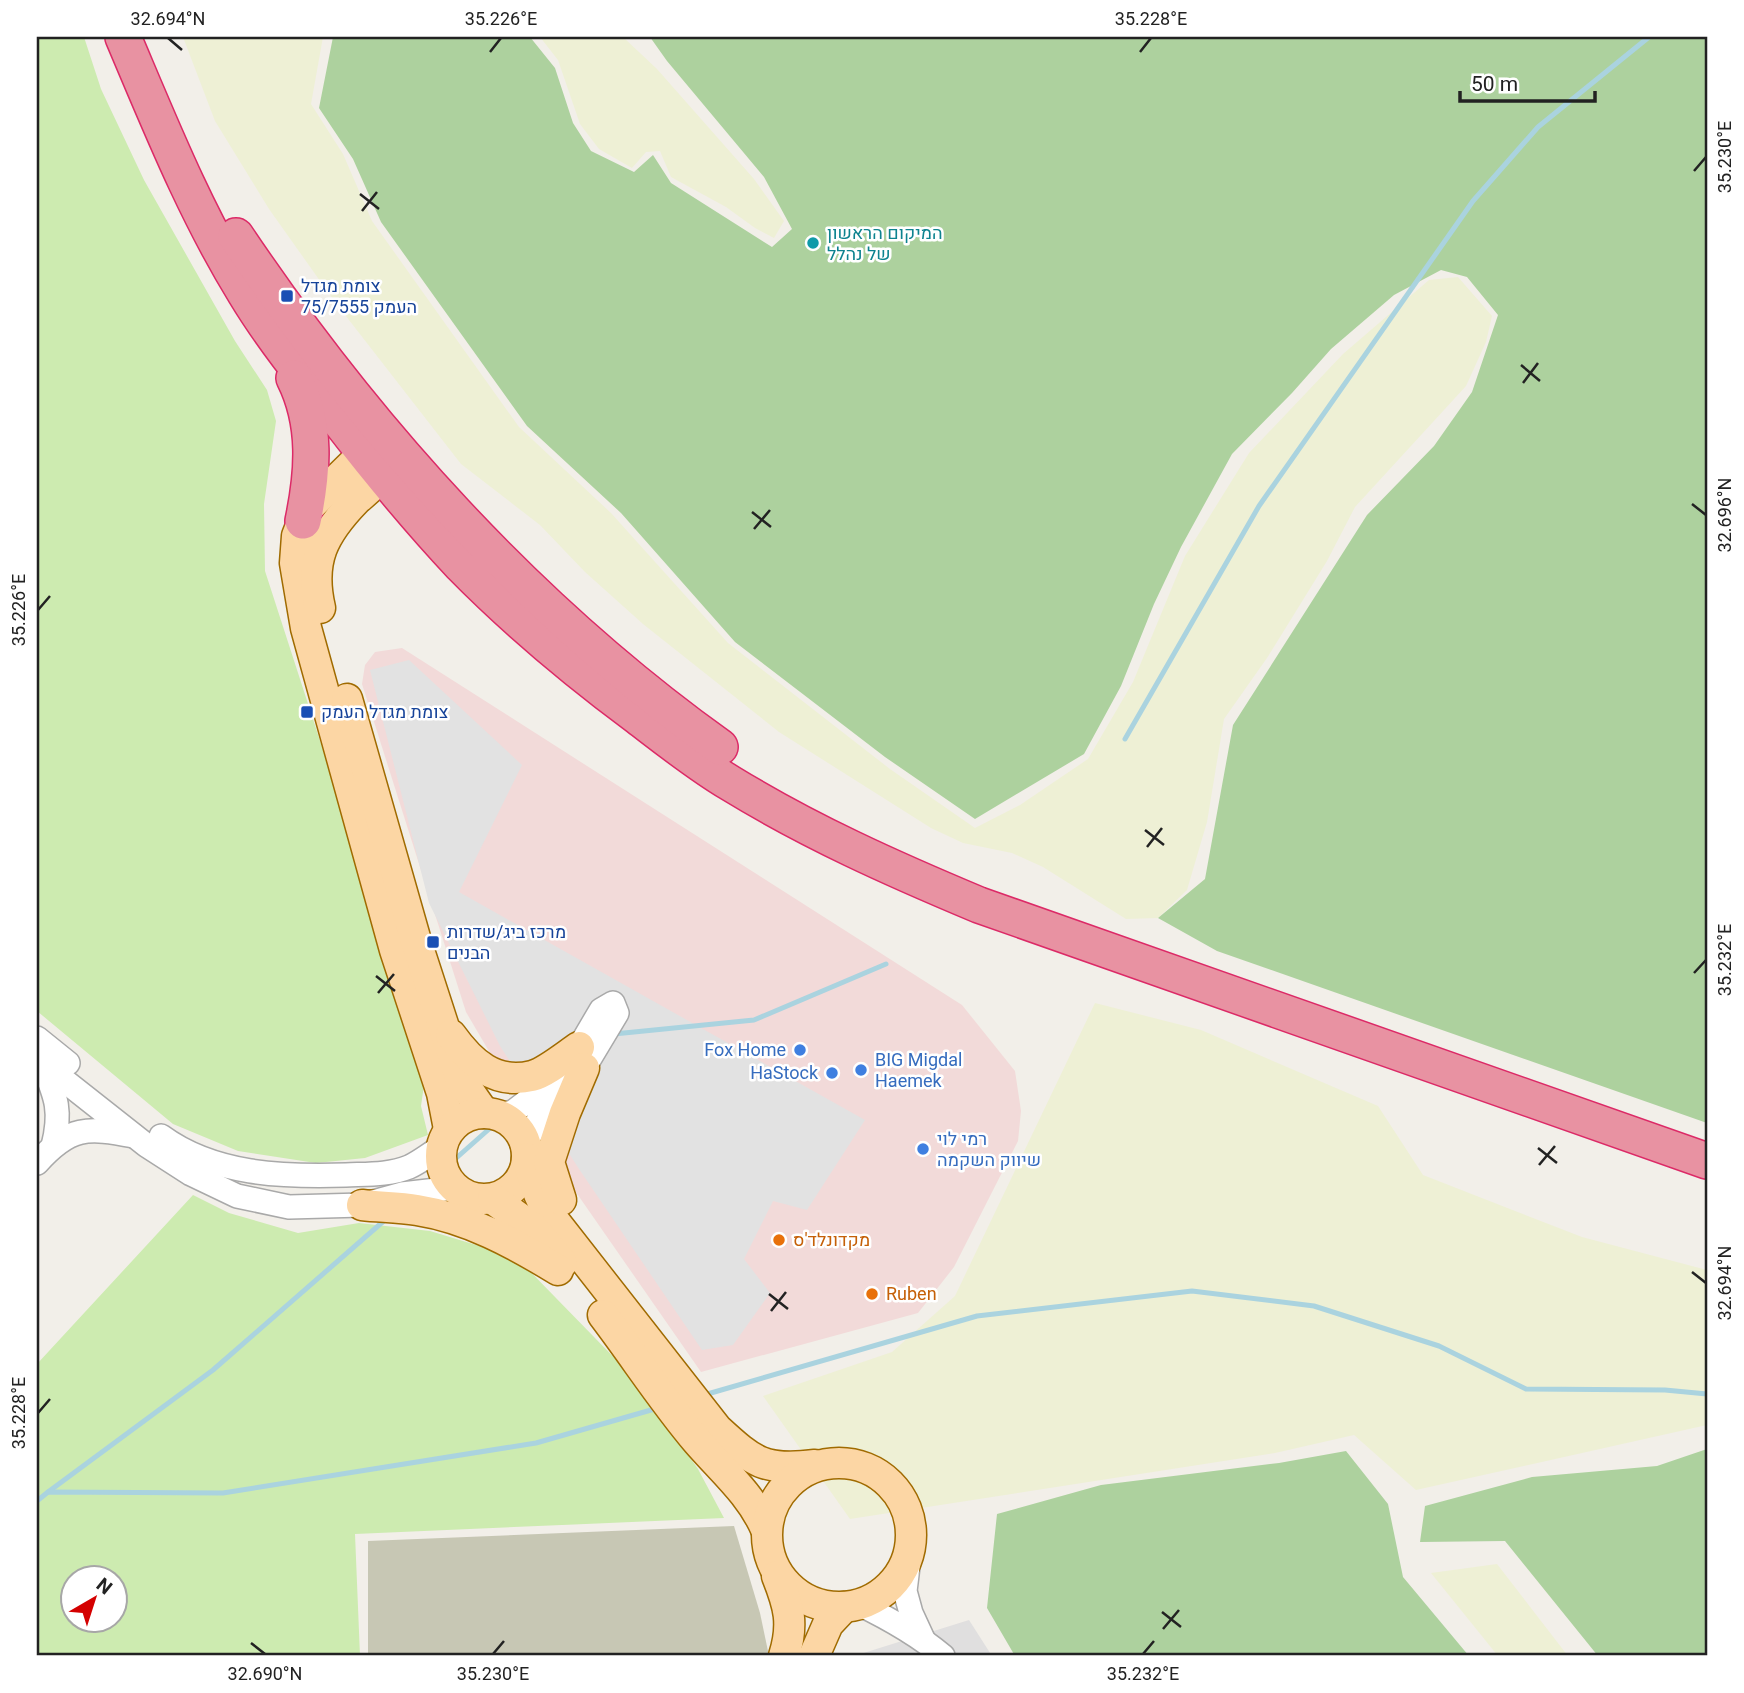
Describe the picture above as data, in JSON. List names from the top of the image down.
{
  "places": {
    "other": [
      "המיקום הראשון של נהלל",
      "Fox Home",
      "BIG Migdal Haemek",
      "HaStock",
      "רמי לוי שיווק השקמה",
      "מקדונלד'ס",
      "Ruben"
    ],
    "transit": ["צומת מגדל העמק 75/7555", "צומת מגדל העמק", "מרכז ביג/שדרות הבנים"]
  },
  "scale_bar": "50 m",
  "north": "top right",
  "coordinates": [
    "32.694°N",
    "35.226°E",
    "35.228°E",
    "35.230°E",
    "32.696°N",
    "35.232°E",
    "32.690°N"
  ]
}
